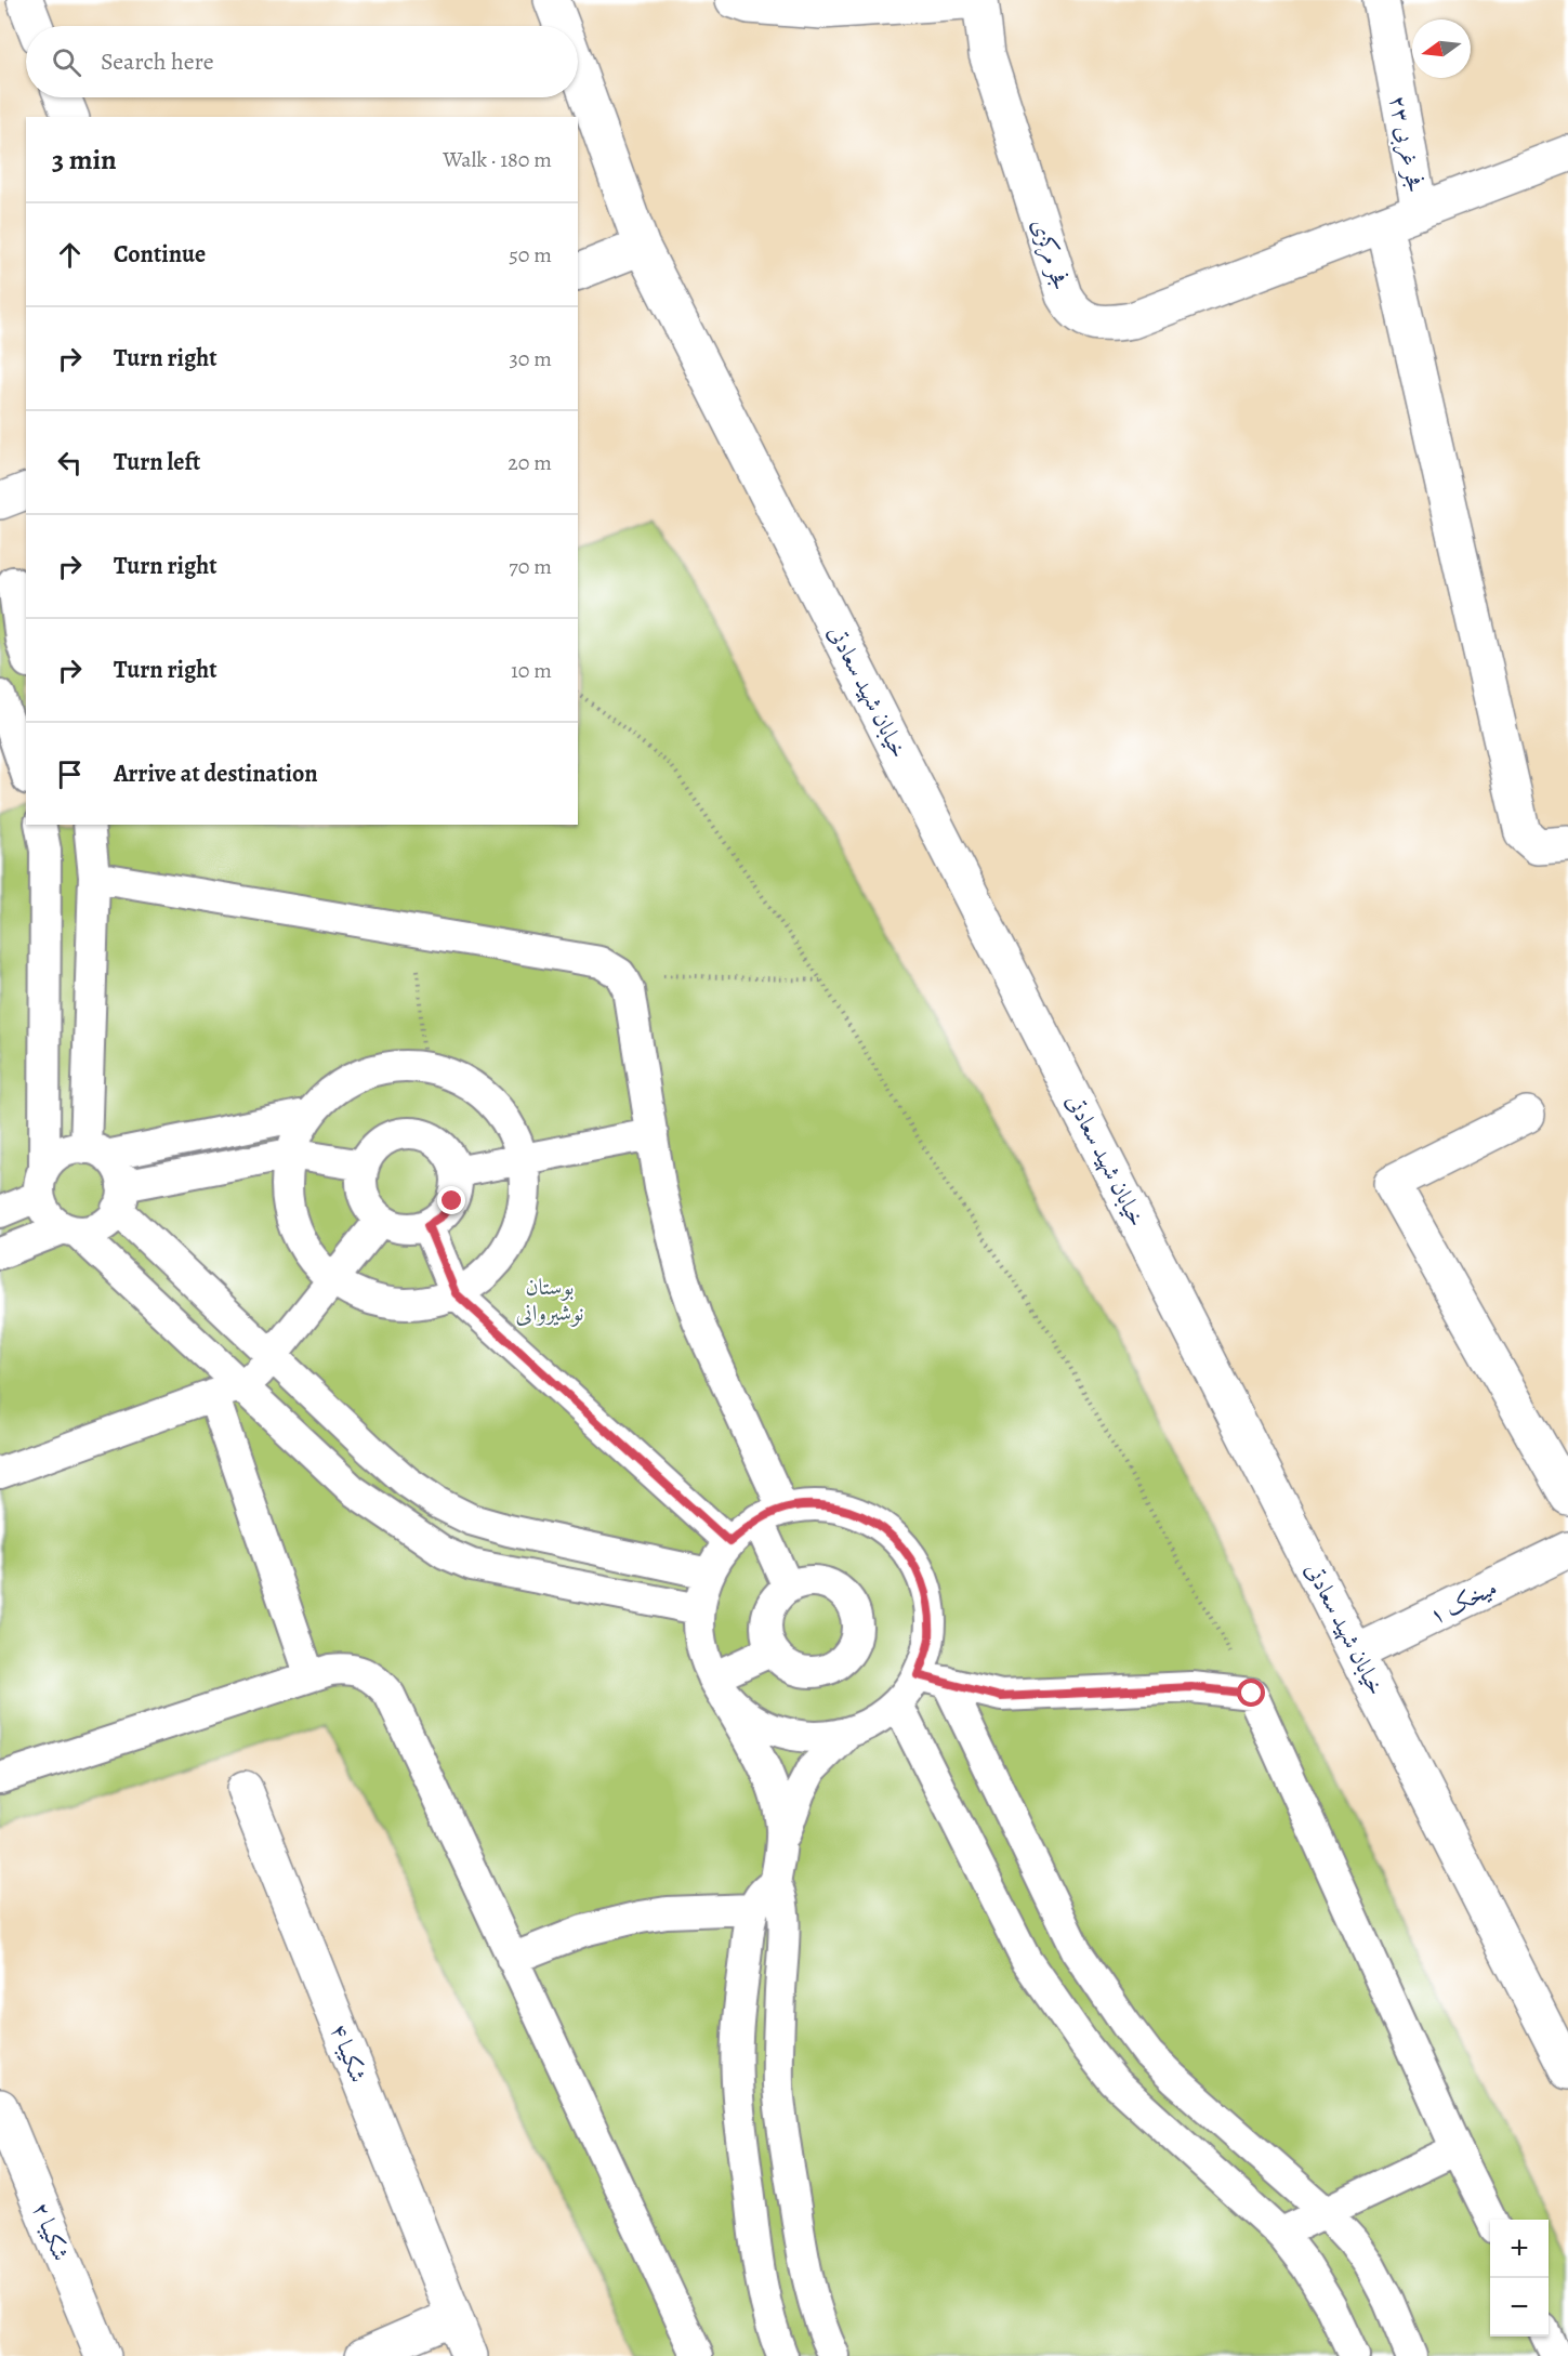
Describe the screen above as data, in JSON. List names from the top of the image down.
{
  "streets": {
    "street": [
      "فجر غربی ۲۳",
      "فجر مرکزی",
      "خیابان شهید سعادتی",
      "میخک ۱",
      "شکیبا ۴",
      "شکیبا ۲"
    ]
  },
  "crossings": [
    ["فجر غربی ۲۳", "فجر مرکزی"],
    ["خیابان شهید سعادتی", "میخک ۱"]
  ],
  "parks": ["بوستان نوشیروانی"],
  "north": "left",
  "page": {
    "search": "Search here",
    "heading": ["3 min", "Walk · 180 m"],
    "list": [
      ["Continue", "50 m"],
      ["Turn right", "30 m"],
      ["Turn left", "20 m"],
      ["Turn right", "70 m"],
      ["Turn right", "10 m"],
      "Arrive at destination"
    ],
    "map_buttons": ["+", "−"]
  }
}
